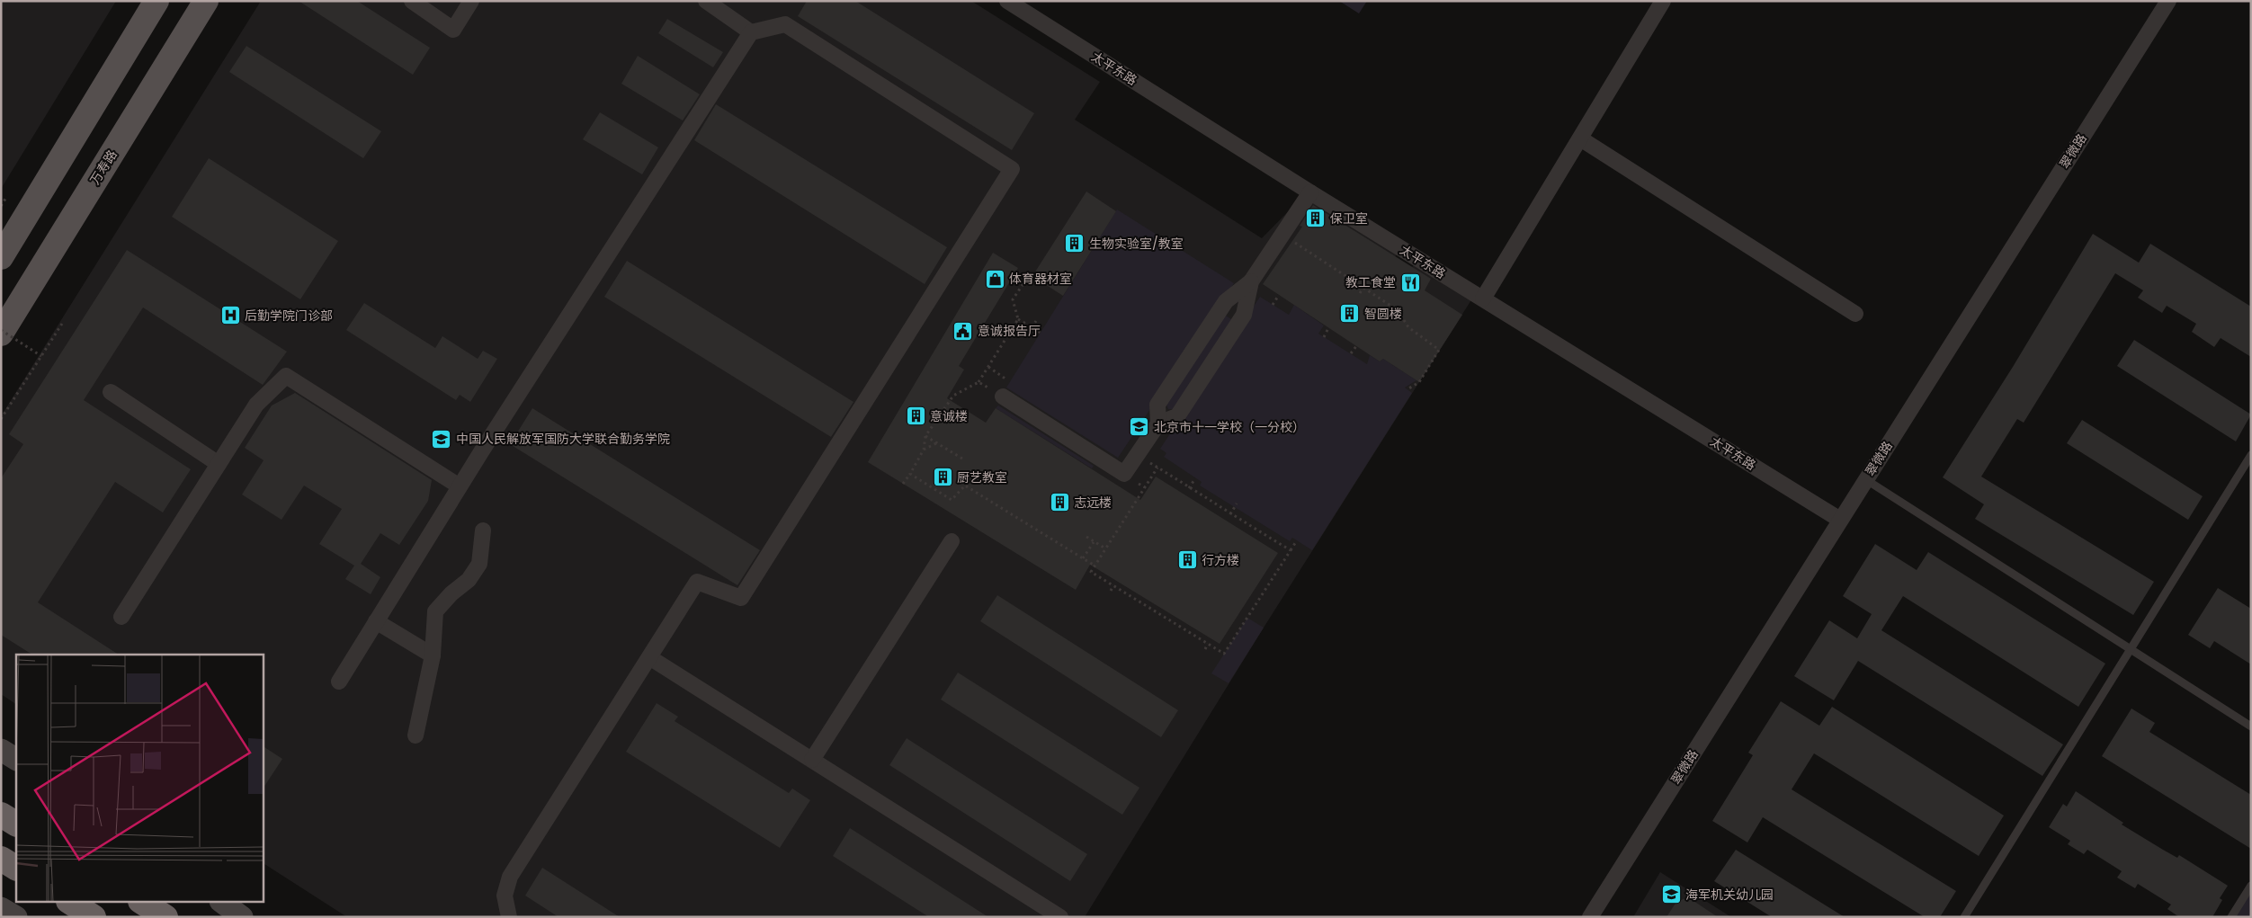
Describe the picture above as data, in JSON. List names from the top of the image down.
{
  "streets": {
    "main road": ["万寿路"],
    "street": ["太平东路", "翠微路"]
  },
  "crossings": [
    ["太平东路", "翠微路"]
  ],
  "places": {
    "building": [
      "保卫室",
      "生物实验室/教室",
      "智圆楼",
      "意诚楼",
      "厨艺教室",
      "志远楼",
      "行方楼"
    ],
    "shop": ["体育器材室"],
    "restaurant": ["教工食堂"],
    "hospital": ["后勤学院门诊部"],
    "public building": ["意诚报告厅"],
    "school or university": ["北京市十一学校（一分校）", "中国人民解放军国防大学联合勤务学院", "海军机关幼儿园"]
  }
}
